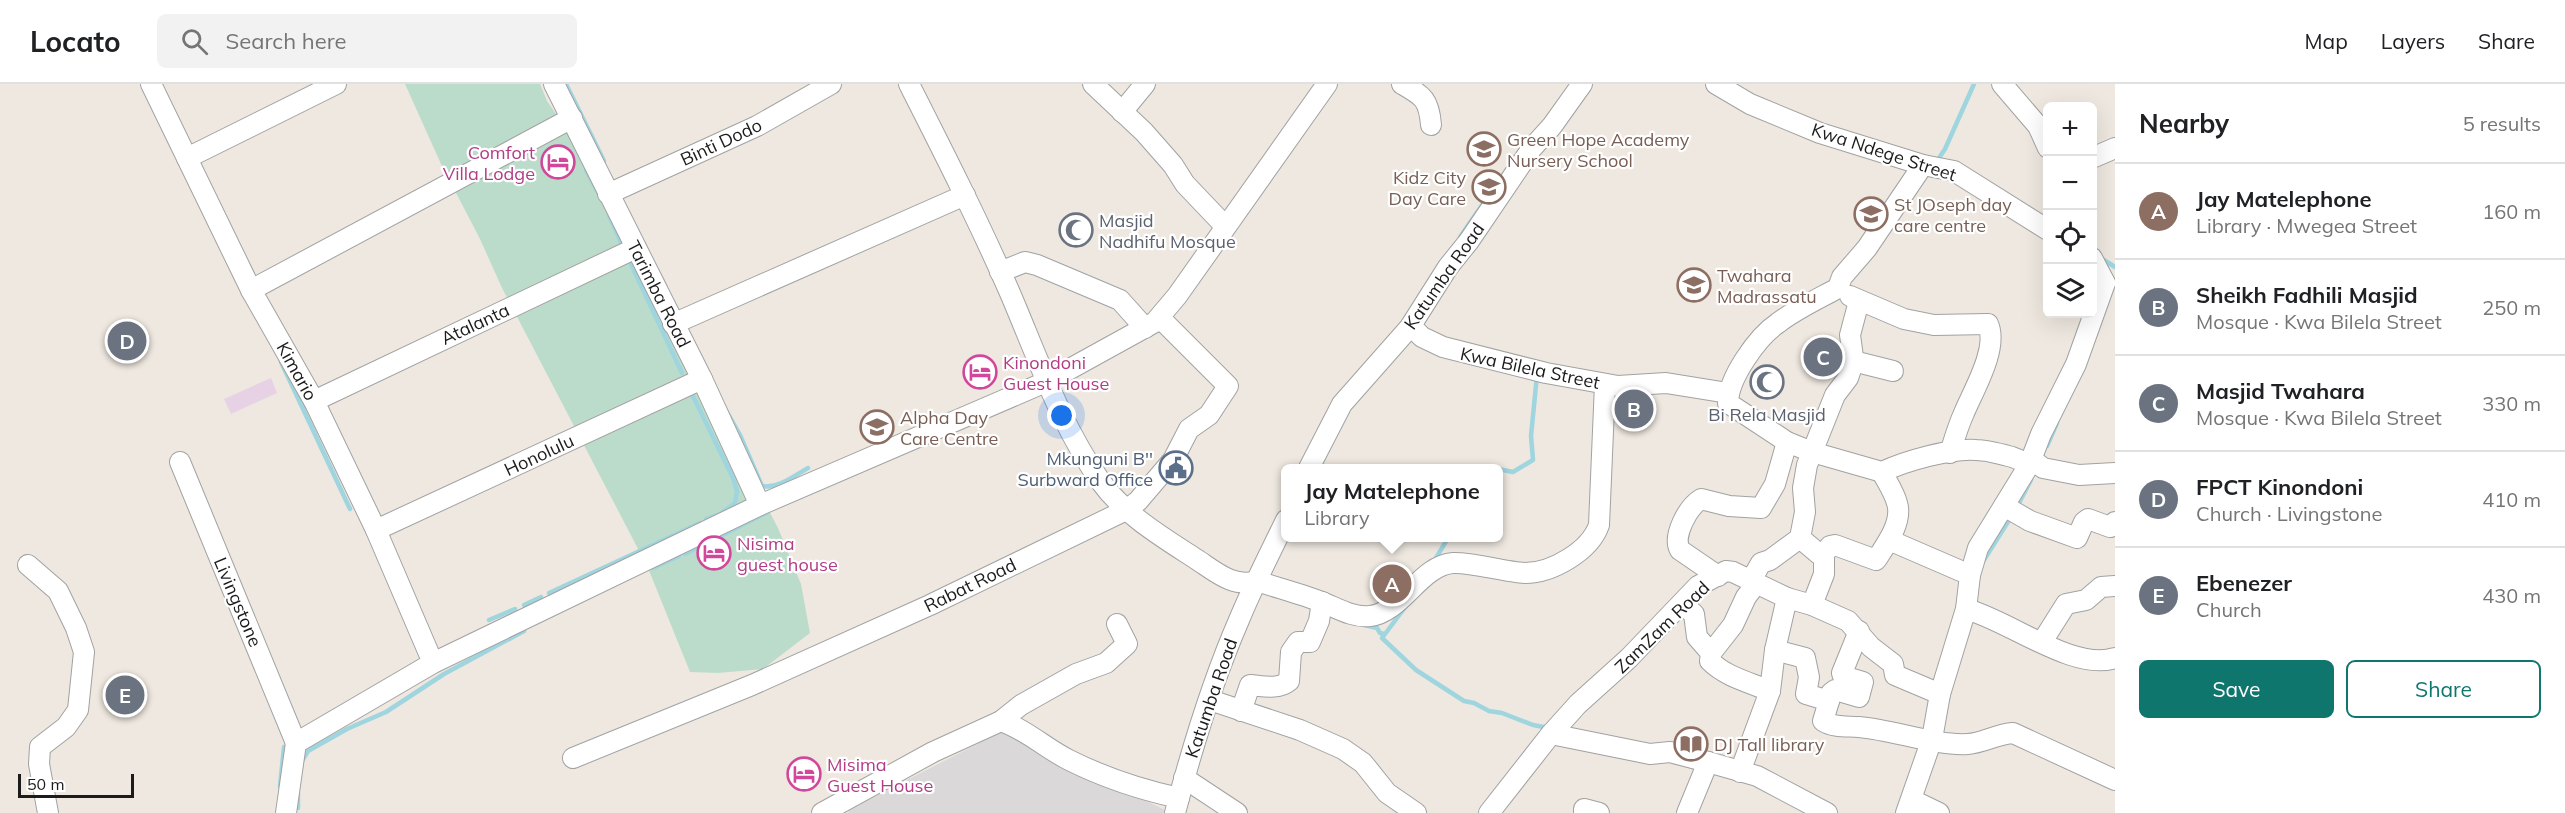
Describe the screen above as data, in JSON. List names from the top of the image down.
{
  "streets": {
    "street": [
      "Binti Dodo",
      "Kwa Ndege Street",
      "Katumba Road",
      "Tarimba Road",
      "Atalanta",
      "Kwa Bilela Street",
      "Kimario",
      "Honolulu",
      "Rabat Road",
      "Livingstone",
      "ZamZam Road"
    ]
  },
  "crossings": [
    ["Binti Dodo", "Tarimba Road"],
    ["Katumba Road", "Kwa Bilela Street"],
    ["Tarimba Road", "Atalanta"],
    ["Tarimba Road", "Honolulu"],
    ["Atalanta", "Kimario"],
    ["Kimario", "Honolulu"]
  ],
  "places": {
    "school or university": [
      "Green Hope Academy Nursery School",
      "Kidz City Day Care",
      "St JOseph day care centre",
      "Twahara Madrassatu",
      "Alpha Day Care Centre"
    ],
    "hotel": [
      "Comfort Villa Lodge",
      "Kinondoni Guest House",
      "Nisima guest house",
      "Misima Guest House"
    ],
    "mosque": ["Masjid Nadhifu Mosque", "Bi Rela Masjid"],
    "public building": ["Mkunguni B'' Surbward Office"],
    "library": ["DJ Tall library"]
  },
  "scale_bar": "50 m",
  "page": {
    "header": "Locato",
    "search": "Search here",
    "nav": ["Map", "Layers", "Share"],
    "heading": ["Nearby", "5 results"],
    "map_buttons": ["+", "−"],
    "list": [
      {
        "mark": "A",
        "name": "Jay Matelephone",
        "note": "Library · Mwegea Street",
        "value": "160 m"
      },
      {
        "mark": "B",
        "name": "Sheikh Fadhili Masjid",
        "note": "Mosque · Kwa Bilela Street",
        "value": "250 m"
      },
      {
        "mark": "C",
        "name": "Masjid Twahara",
        "note": "Mosque · Kwa Bilela Street",
        "value": "330 m"
      },
      {
        "mark": "D",
        "name": "FPCT Kinondoni",
        "note": "Church · Livingstone",
        "value": "410 m"
      },
      {
        "mark": "E",
        "name": "Ebenezer",
        "note": "Church",
        "value": "430 m"
      }
    ],
    "pins": [
      "D",
      "C",
      "B",
      "A",
      "E"
    ],
    "popup": ["Jay Matelephone", "Library"],
    "buttons": ["Save", "Share"],
    "scale": "50 m"
  }
}
